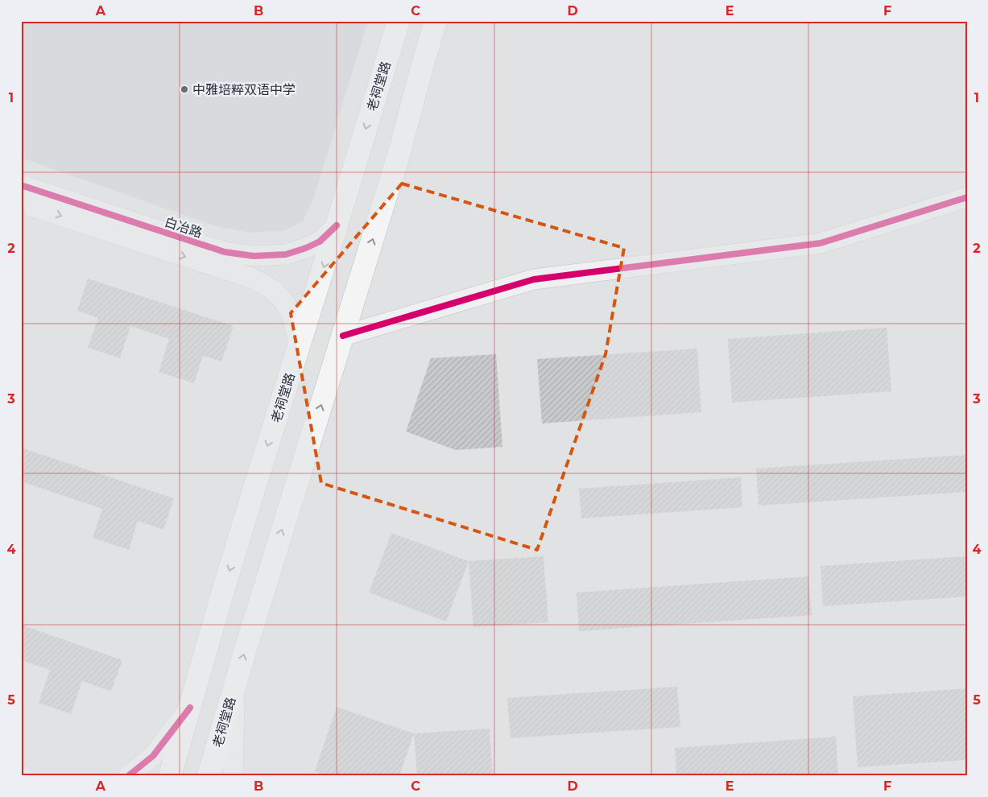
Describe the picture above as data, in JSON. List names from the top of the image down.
{
  "streets": {
    "main road": ["老祠堂路"],
    "street": ["白冶路"]
  },
  "crossings": [
    ["老祠堂路", "白冶路"]
  ],
  "places": ["中雅培粹双语中学"],
  "grid": {
    "columns": [
      "A",
      "B",
      "C",
      "D",
      "E",
      "F"
    ],
    "rows": [
      "1",
      "2",
      "3",
      "4",
      "5"
    ]
  }
}
